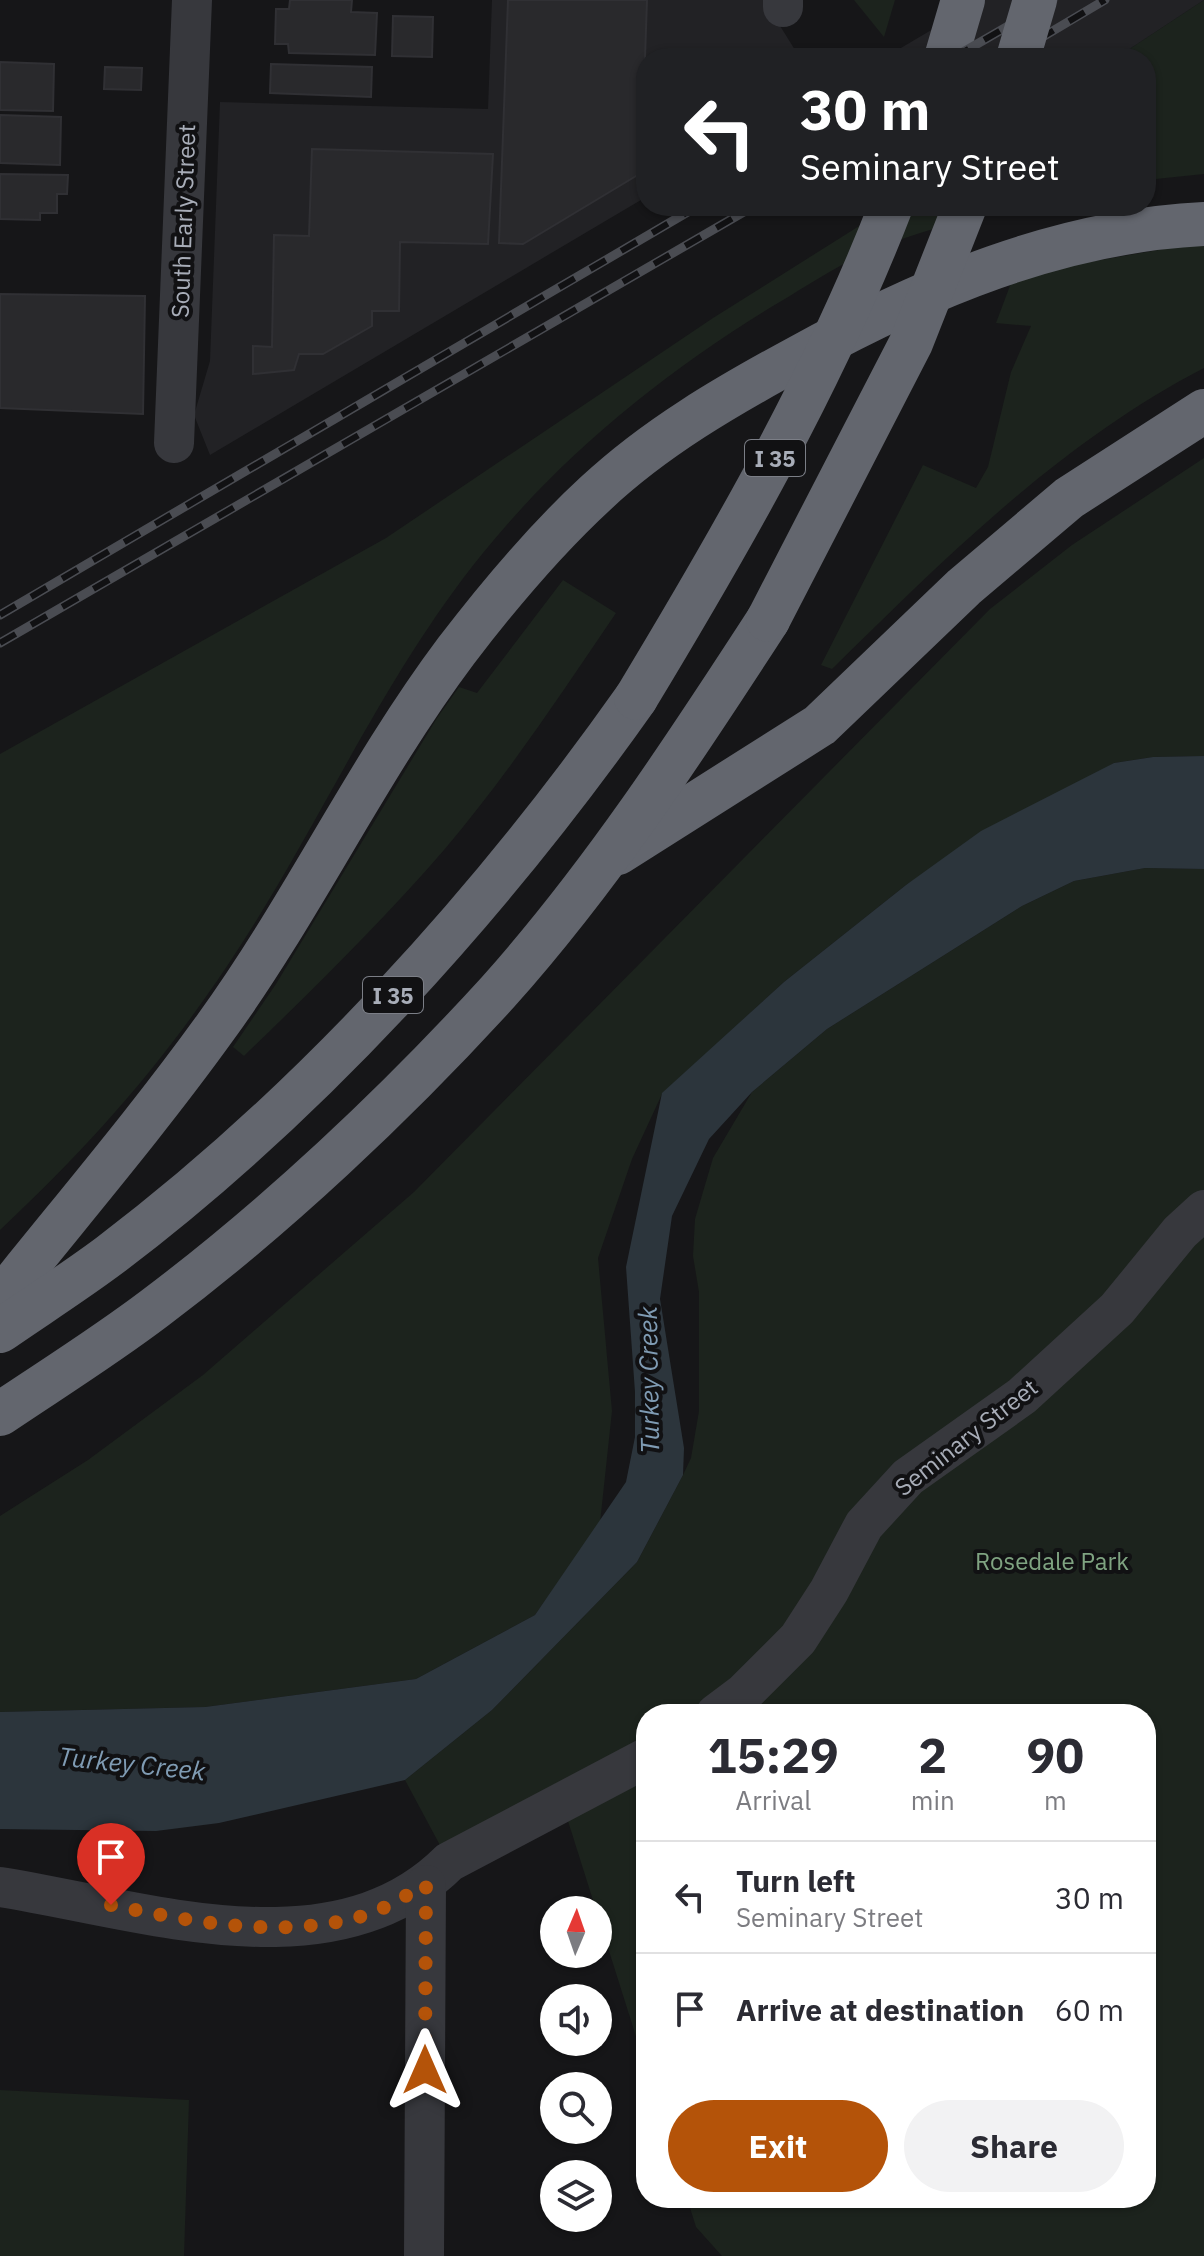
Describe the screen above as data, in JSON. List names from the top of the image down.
{
  "streets": {
    "highway": ["I 35"],
    "street": ["South Early Street", "Seminary Street"]
  },
  "water": ["Turkey Creek"],
  "parks": ["Rosedale Park"],
  "north": "top",
  "page": {
    "turn": ["30 m", "Seminary Street"],
    "eta": [
      "15:29",
      "Arrival",
      "2",
      "min",
      "90",
      "m"
    ],
    "list": [
      {
        "name": "Turn left",
        "note": "Seminary Street",
        "value": "30 m"
      },
      {
        "name": "Arrive at destination",
        "value": "60 m"
      }
    ],
    "buttons": ["Exit", "Share"]
  }
}
